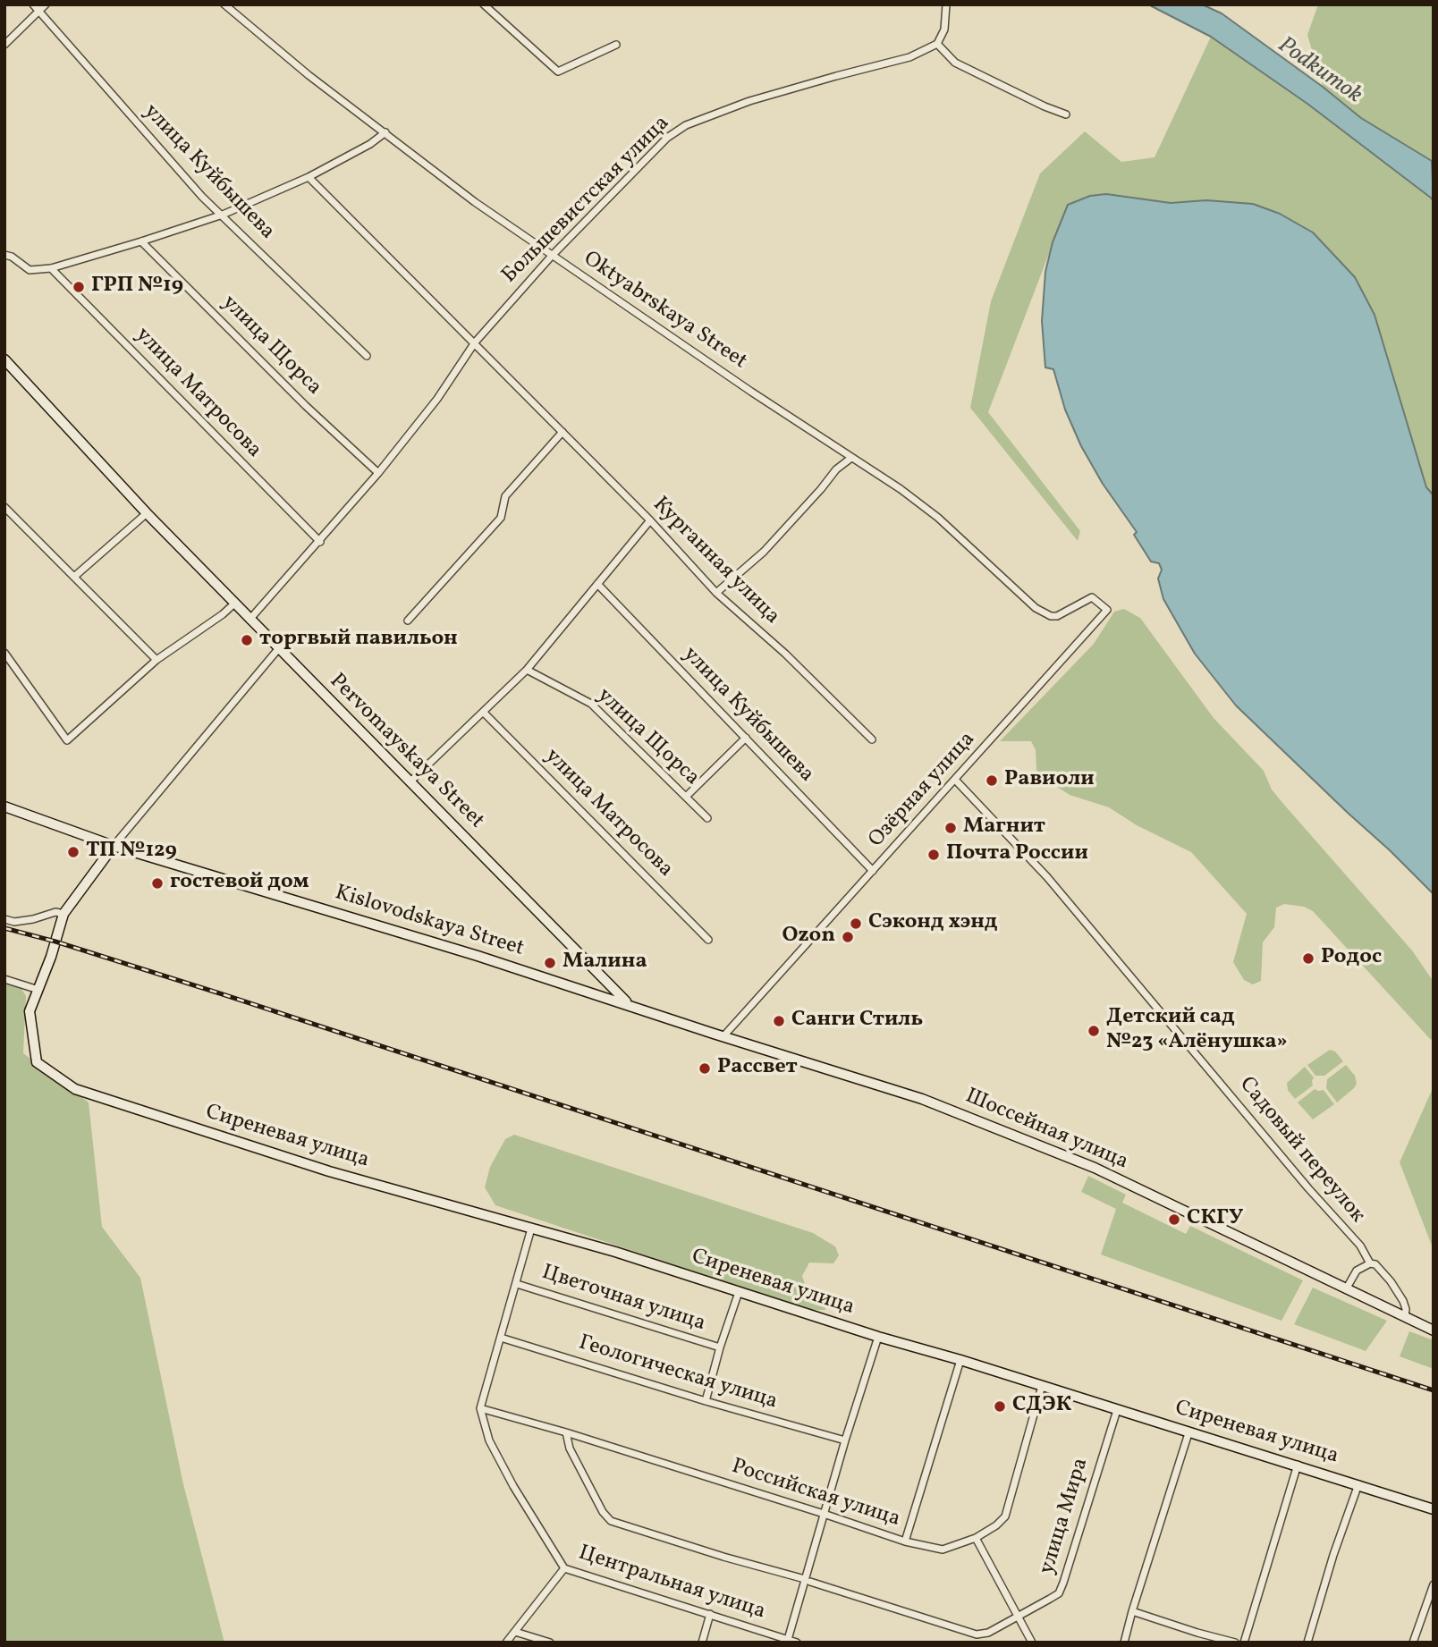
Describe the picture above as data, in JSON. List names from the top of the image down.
{
  "streets": {
    "street": [
      "улица Куйбышева",
      "Большевистская улица",
      "Oktyabrskaya Street",
      "улица Щорса",
      "улица Матросова",
      "Курганная улица",
      "Pervomayskaya Street",
      "Озёрная улица",
      "Kislovodskaya Street",
      "Шоссейная улица",
      "Сиреневая улица",
      "Садовый переулок",
      "Цветочная улица",
      "Геологическая улица",
      "Российская улица",
      "улица Мира",
      "Центральная улица"
    ]
  },
  "crossings": [
    ["улица Куйбышева", "Озёрная улица"],
    ["Большевистская улица", "Oktyabrskaya Street"],
    ["Большевистская улица", "улица Щорса"],
    ["Большевистская улица", "улица Матросова"],
    ["Большевистская улица", "Курганная улица"],
    ["Большевистская улица", "Pervomayskaya Street"],
    ["Oktyabrskaya Street", "Озёрная улица"],
    ["Pervomayskaya Street", "Kislovodskaya Street"],
    ["Pervomayskaya Street", "Шоссейная улица"],
    ["Озёрная улица", "Шоссейная улица"],
    ["Озёрная улица", "Садовый переулок"],
    ["Kislovodskaya Street", "Шоссейная улица"],
    ["Kislovodskaya Street", "Сиреневая улица"],
    ["Шоссейная улица", "Садовый переулок"],
    ["Сиреневая улица", "Российская улица"],
    ["Сиреневая улица", "улица Мира"],
    ["Российская улица", "улица Мира"],
    ["Российская улица", "Центральная улица"]
  ],
  "water": ["Podkumok"],
  "places": [
    "ГРП №19",
    "торгвый павильон",
    "Равиоли",
    "Магнит",
    "ТП №129",
    "Почта России",
    "гостевой дом",
    "Сэконд хэнд",
    "Ozon",
    "Родос",
    "Малина",
    "Санги Стиль",
    "Детский сад №23 «Алёнушка»",
    "Рассвет",
    "СКГУ",
    "СДЭК"
  ]
}
